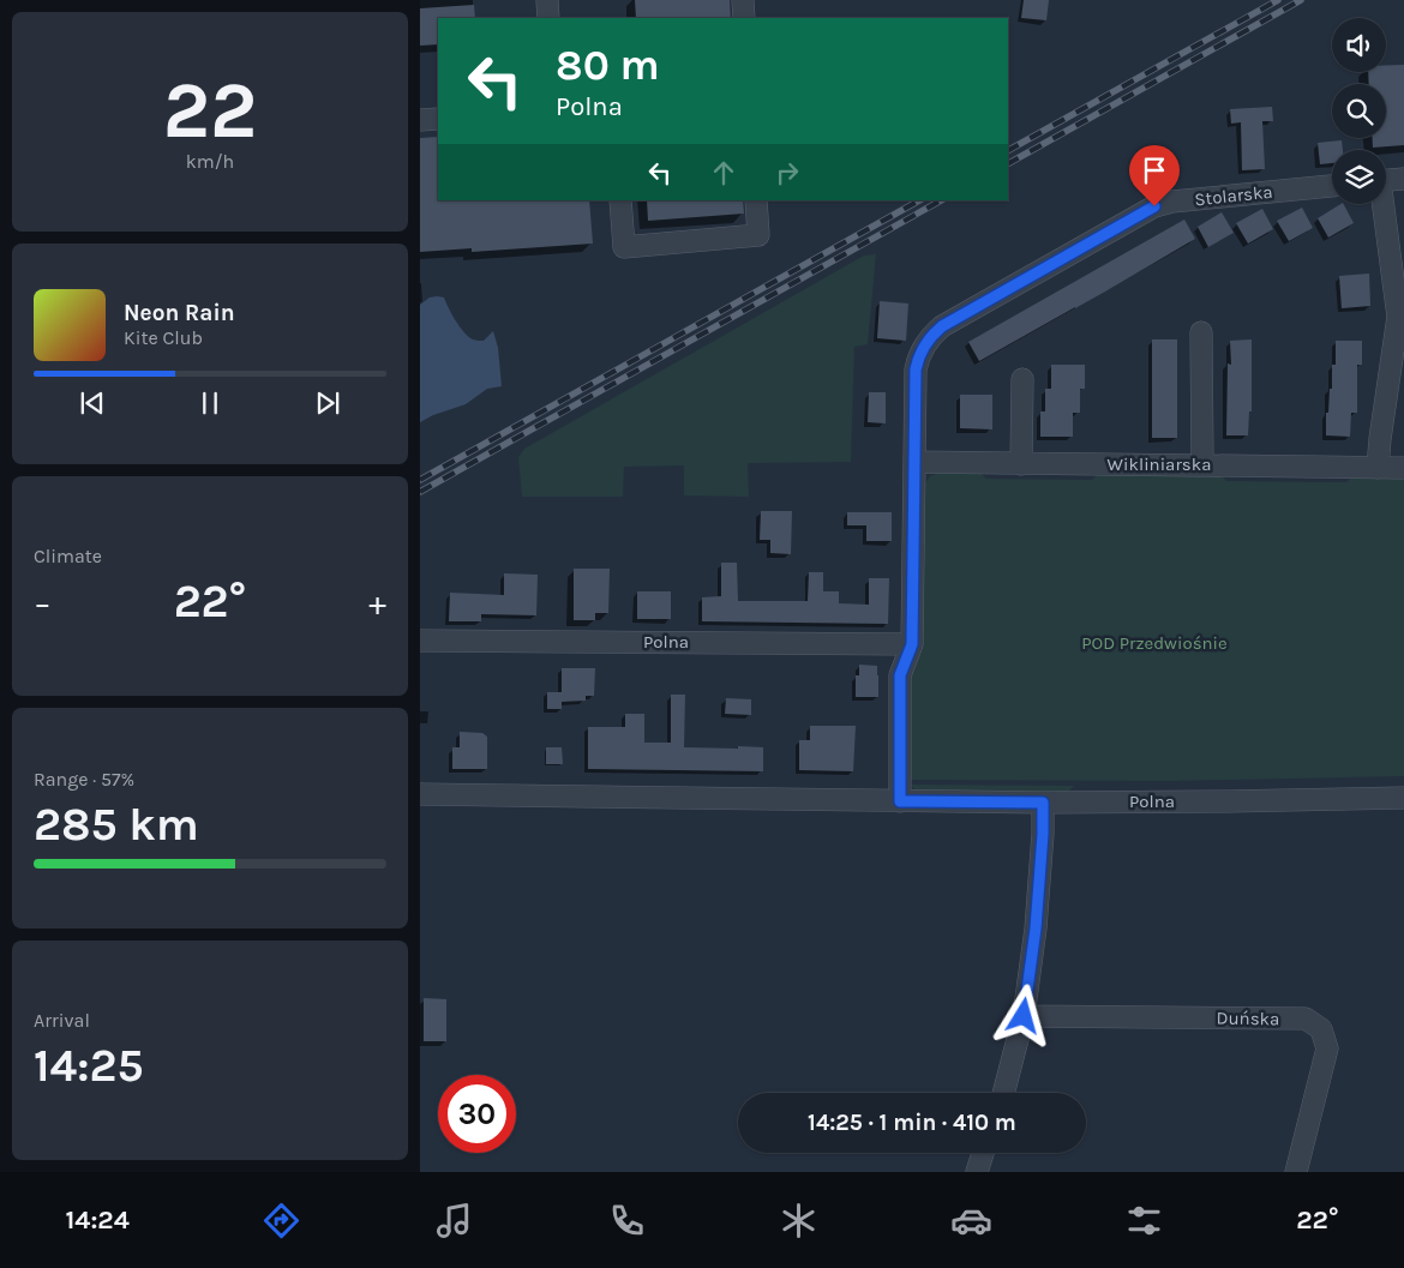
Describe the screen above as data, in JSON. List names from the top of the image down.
{
  "streets": {
    "street": [
      "Stolarska",
      "Wikliniarska",
      "Polna",
      "Duńska"
    ]
  },
  "crossings": [
    ["Stolarska", "Wikliniarska"]
  ],
  "parks": ["POD Przedwiośnie"],
  "page": {
    "tile": [
      ["22", "km/h"],
      "Climate",
      ["Range · 57%", "285 km"],
      ["Arrival", "14:25"]
    ],
    "turn": ["80 m", "Polna"],
    "song": ["Neon Rain", "Kite Club"],
    "heat": ["−", "22°", "+"],
    "limit": "30",
    "trip": "14:25 · 1 min · 410 m",
    "tabs": ["14:24", "22°"]
  }
}
